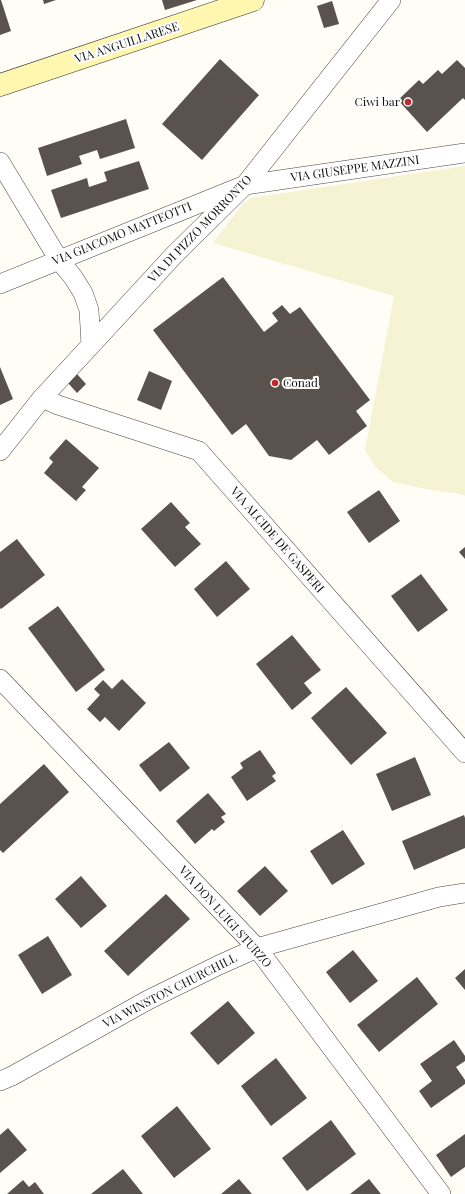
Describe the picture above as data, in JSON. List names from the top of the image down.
{
  "streets": {
    "main road": ["VIA ANGUILLARESE"],
    "street": [
      "VIA GIUSEPPE MAZZINI",
      "VIA DI PIZZO MORRONTO",
      "VIA GIACOMO MATTEOTTI",
      "VIA ALCIDE DE GASPERI",
      "VIA DON LUIGI STURZO",
      "VIA WINSTON CHURCHILL"
    ]
  },
  "crossings": [
    ["VIA GIUSEPPE MAZZINI", "VIA DI PIZZO MORRONTO"],
    ["VIA GIUSEPPE MAZZINI", "VIA GIACOMO MATTEOTTI"],
    ["VIA DI PIZZO MORRONTO", "VIA GIACOMO MATTEOTTI"],
    ["VIA DI PIZZO MORRONTO", "VIA ALCIDE DE GASPERI"],
    ["VIA DON LUIGI STURZO", "VIA WINSTON CHURCHILL"]
  ],
  "places": ["Ciwi bar", "Conad"]
}
